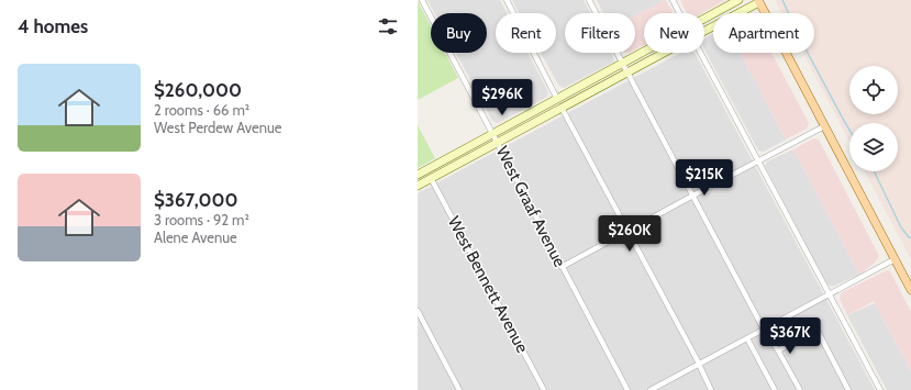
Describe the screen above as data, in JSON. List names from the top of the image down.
{
  "streets": {
    "street": ["West Graaf Avenue", "West Bennett Avenue"]
  },
  "page": {
    "heading": "4 homes",
    "chip": [
      "Buy",
      "Rent",
      "Filters",
      "New",
      "Apartment"
    ],
    "list": [
      {
        "name": "$260,000",
        "note": "2 rooms · 66 m² · West Perdew Avenue"
      },
      {
        "name": "$367,000",
        "note": "3 rooms · 92 m² · Alene Avenue"
      }
    ],
    "price": [
      "$296K",
      "$215K",
      "$260K",
      "$367K"
    ]
  }
}
